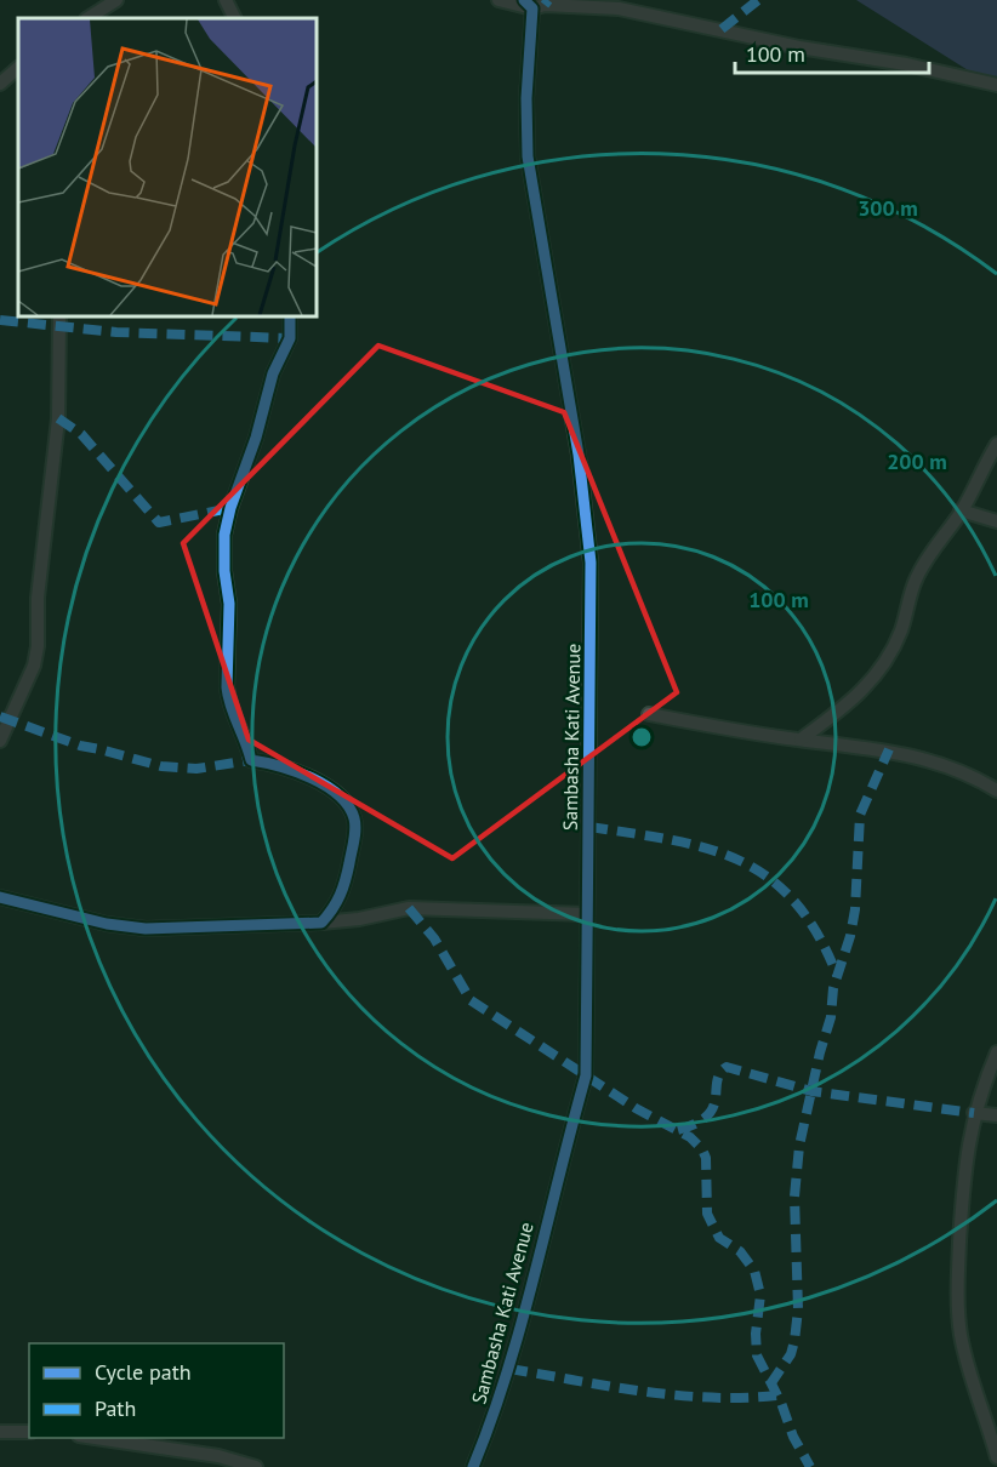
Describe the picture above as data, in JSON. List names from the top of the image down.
{
  "streets": {
    "street": ["Sambasha Kati Avenue"]
  },
  "legend": ["Cycle path", "Path"],
  "scale_bar": "100 m",
  "rings": ["300 m", "200 m", "100 m"]
}
